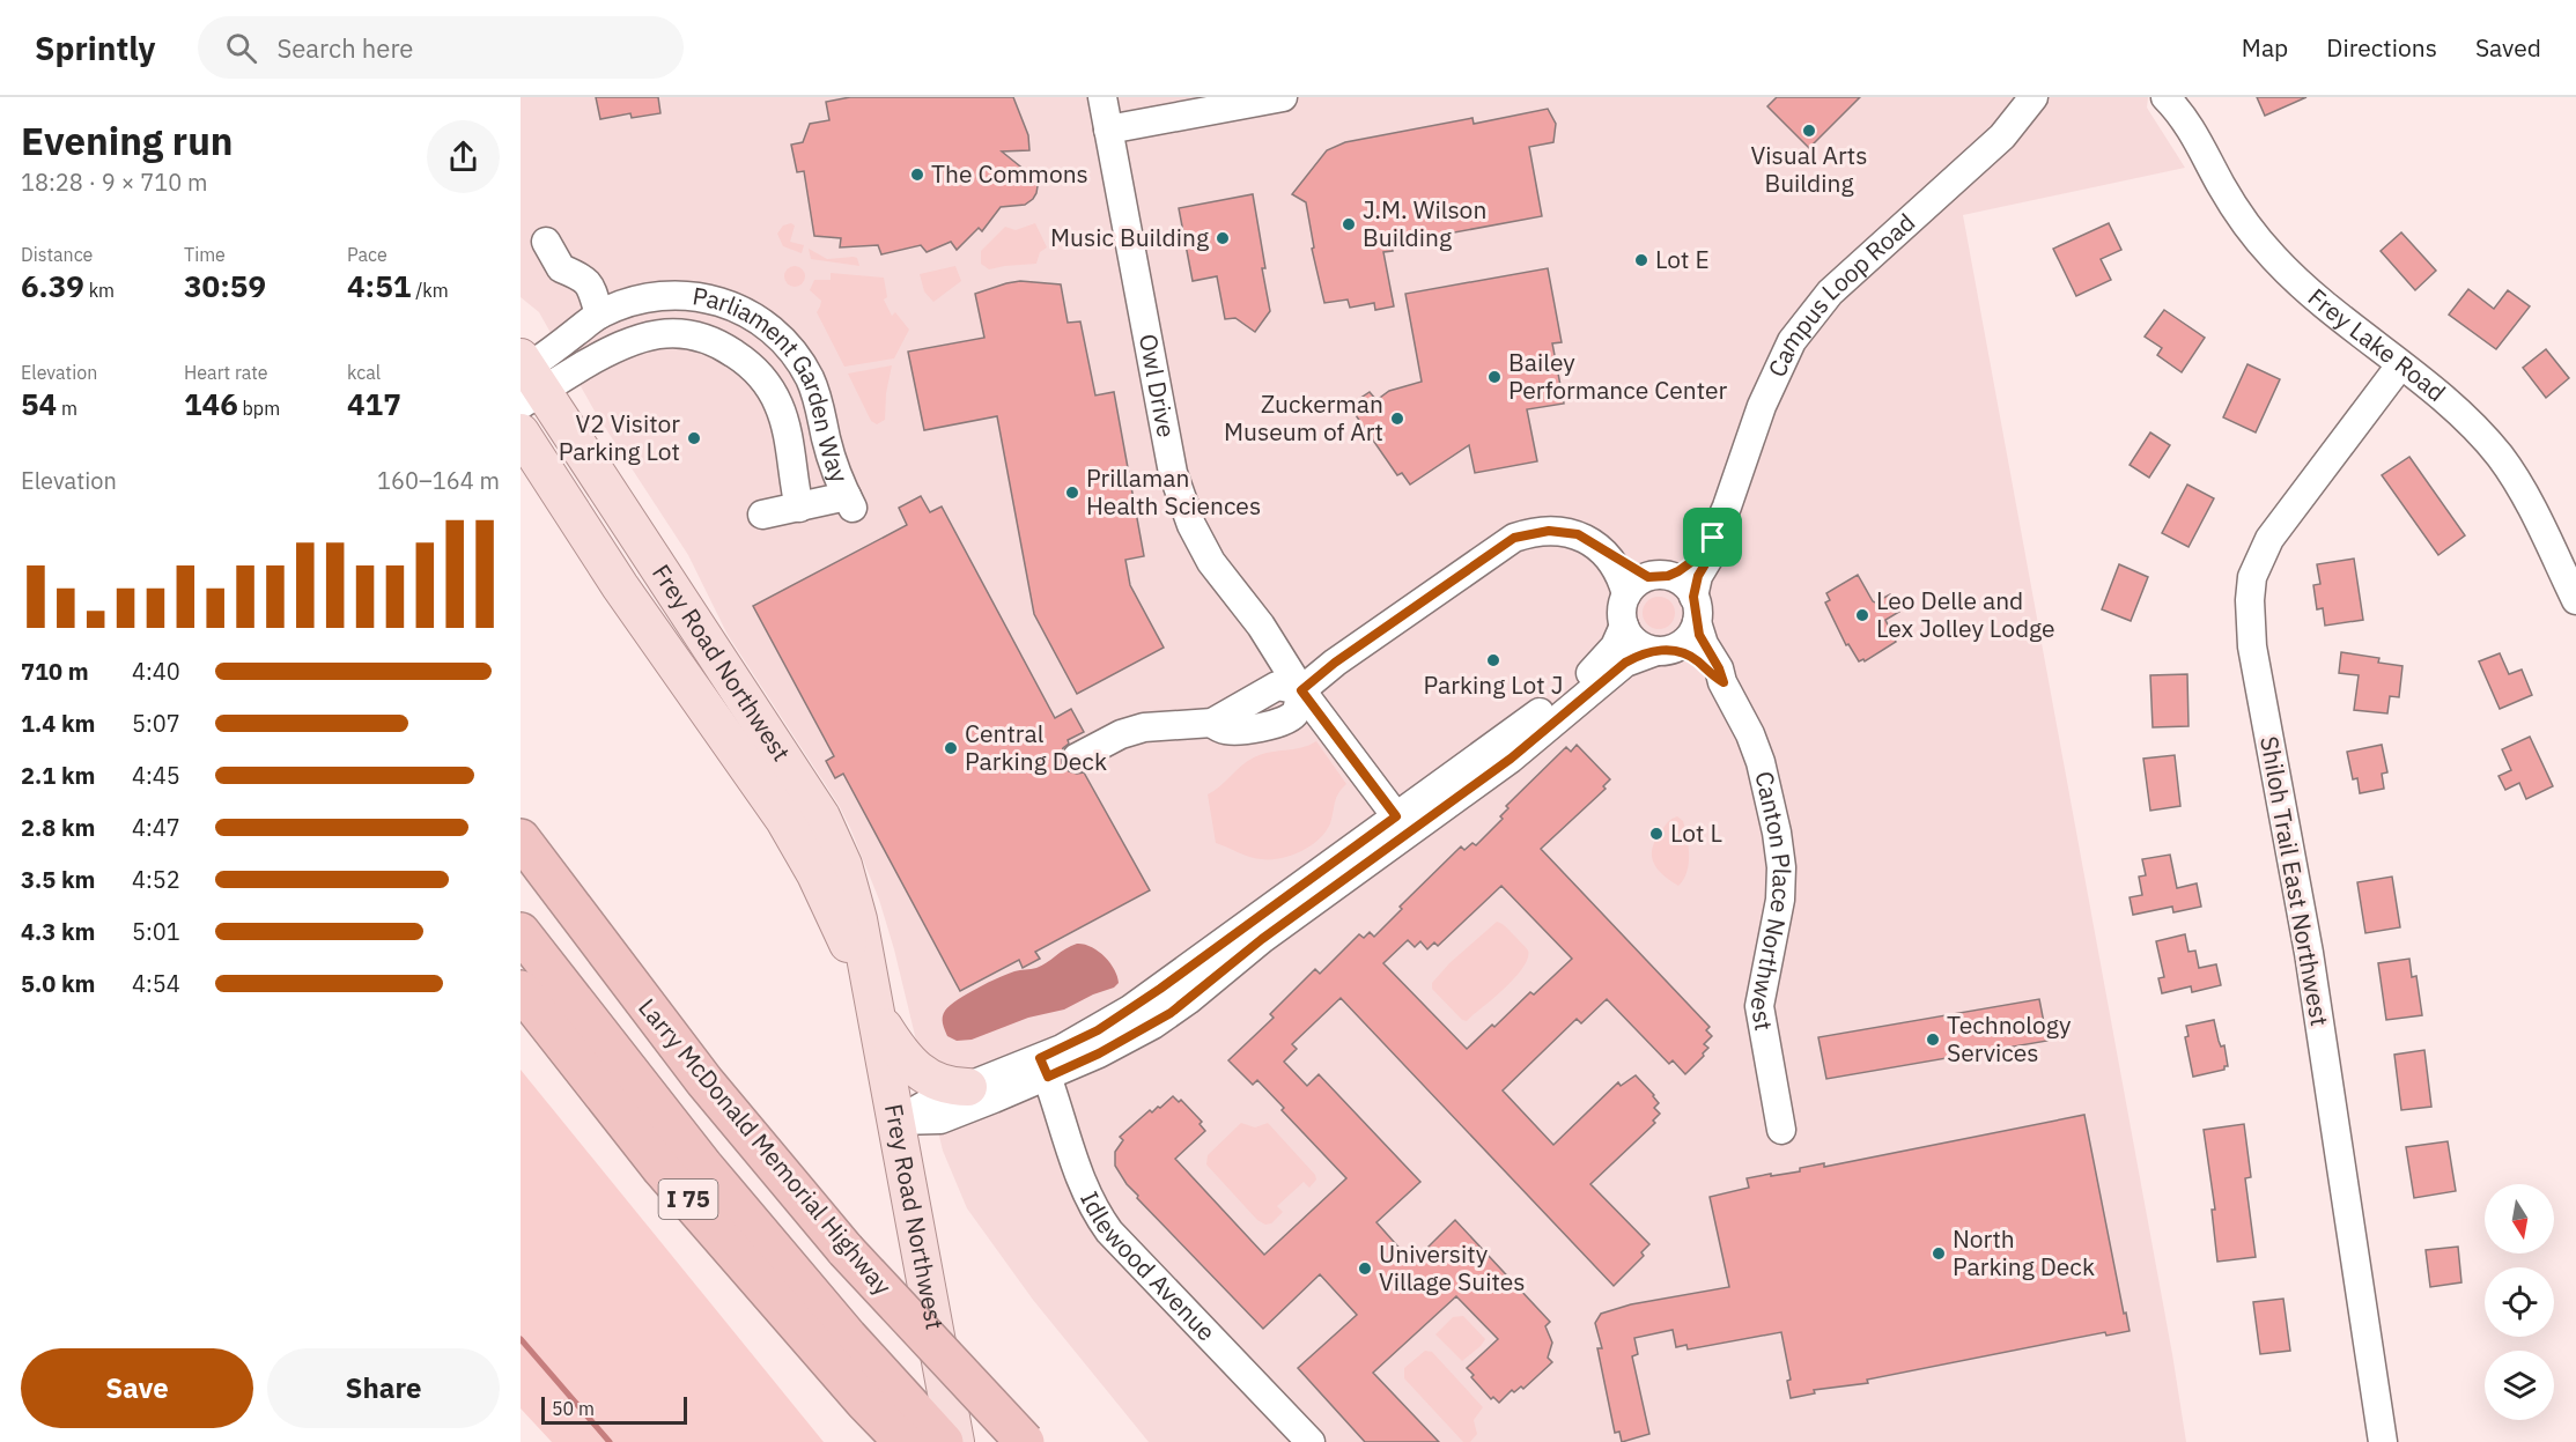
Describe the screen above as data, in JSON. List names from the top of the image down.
{
  "streets": {
    "highway": ["Larry McDonald Memorial Highway", "I 75"],
    "main road": ["Frey Road Northwest"],
    "street": [
      "Campus Loop Road",
      "Frey Lake Road",
      "Owl Drive",
      "Parliament Garden Way",
      "Shiloh Trail East Northwest",
      "Canton Place Northwest",
      "Idlewood Avenue"
    ]
  },
  "crossings": [
    ["Campus Loop Road", "Canton Place Northwest"],
    ["Frey Lake Road", "Shiloh Trail East Northwest"],
    ["Parliament Garden Way", "Frey Road Northwest"]
  ],
  "places": [
    "Visual Arts Building",
    "The Commons",
    "J.M. Wilson Building",
    "Music Building",
    "Lot E",
    "Bailey Performance Center",
    "Zuckerman Museum of Art",
    "V2 Visitor Parking Lot",
    "Prillaman Health Sciences",
    "Leo Delle and Lex Jolley Lodge",
    "Parking Lot J",
    "Central Parking Deck",
    "Lot L",
    "Technology Services",
    "North Parking Deck",
    "University Village Suites"
  ],
  "scale_bar": "50 m",
  "north": "bottom",
  "page": {
    "header": "Sprintly",
    "search": "Search here",
    "nav": ["Map", "Directions", "Saved"],
    "heading": ["Evening run", "18:28 · 9 × 710 m"],
    "stats": [
      ["Distance", "6.39 km"],
      ["Time", "30:59"],
      ["Pace", "4:51 /km"],
      ["Elevation", "54 m"],
      ["Heart rate", "146 bpm"],
      ["kcal", "417"]
    ],
    "chart": ["Elevation", "160–164 m"],
    "list": [
      {
        "name": "710 m",
        "note": "4:40"
      },
      {
        "name": "1.4 km",
        "note": "5:07"
      },
      {
        "name": "2.1 km",
        "note": "4:45"
      },
      {
        "name": "2.8 km",
        "note": "4:47"
      },
      {
        "name": "3.5 km",
        "note": "4:52"
      },
      {
        "name": "4.3 km",
        "note": "5:01"
      },
      {
        "name": "5.0 km",
        "note": "4:54"
      }
    ],
    "buttons": ["Save", "Share"],
    "scale": "50 m"
  }
}
